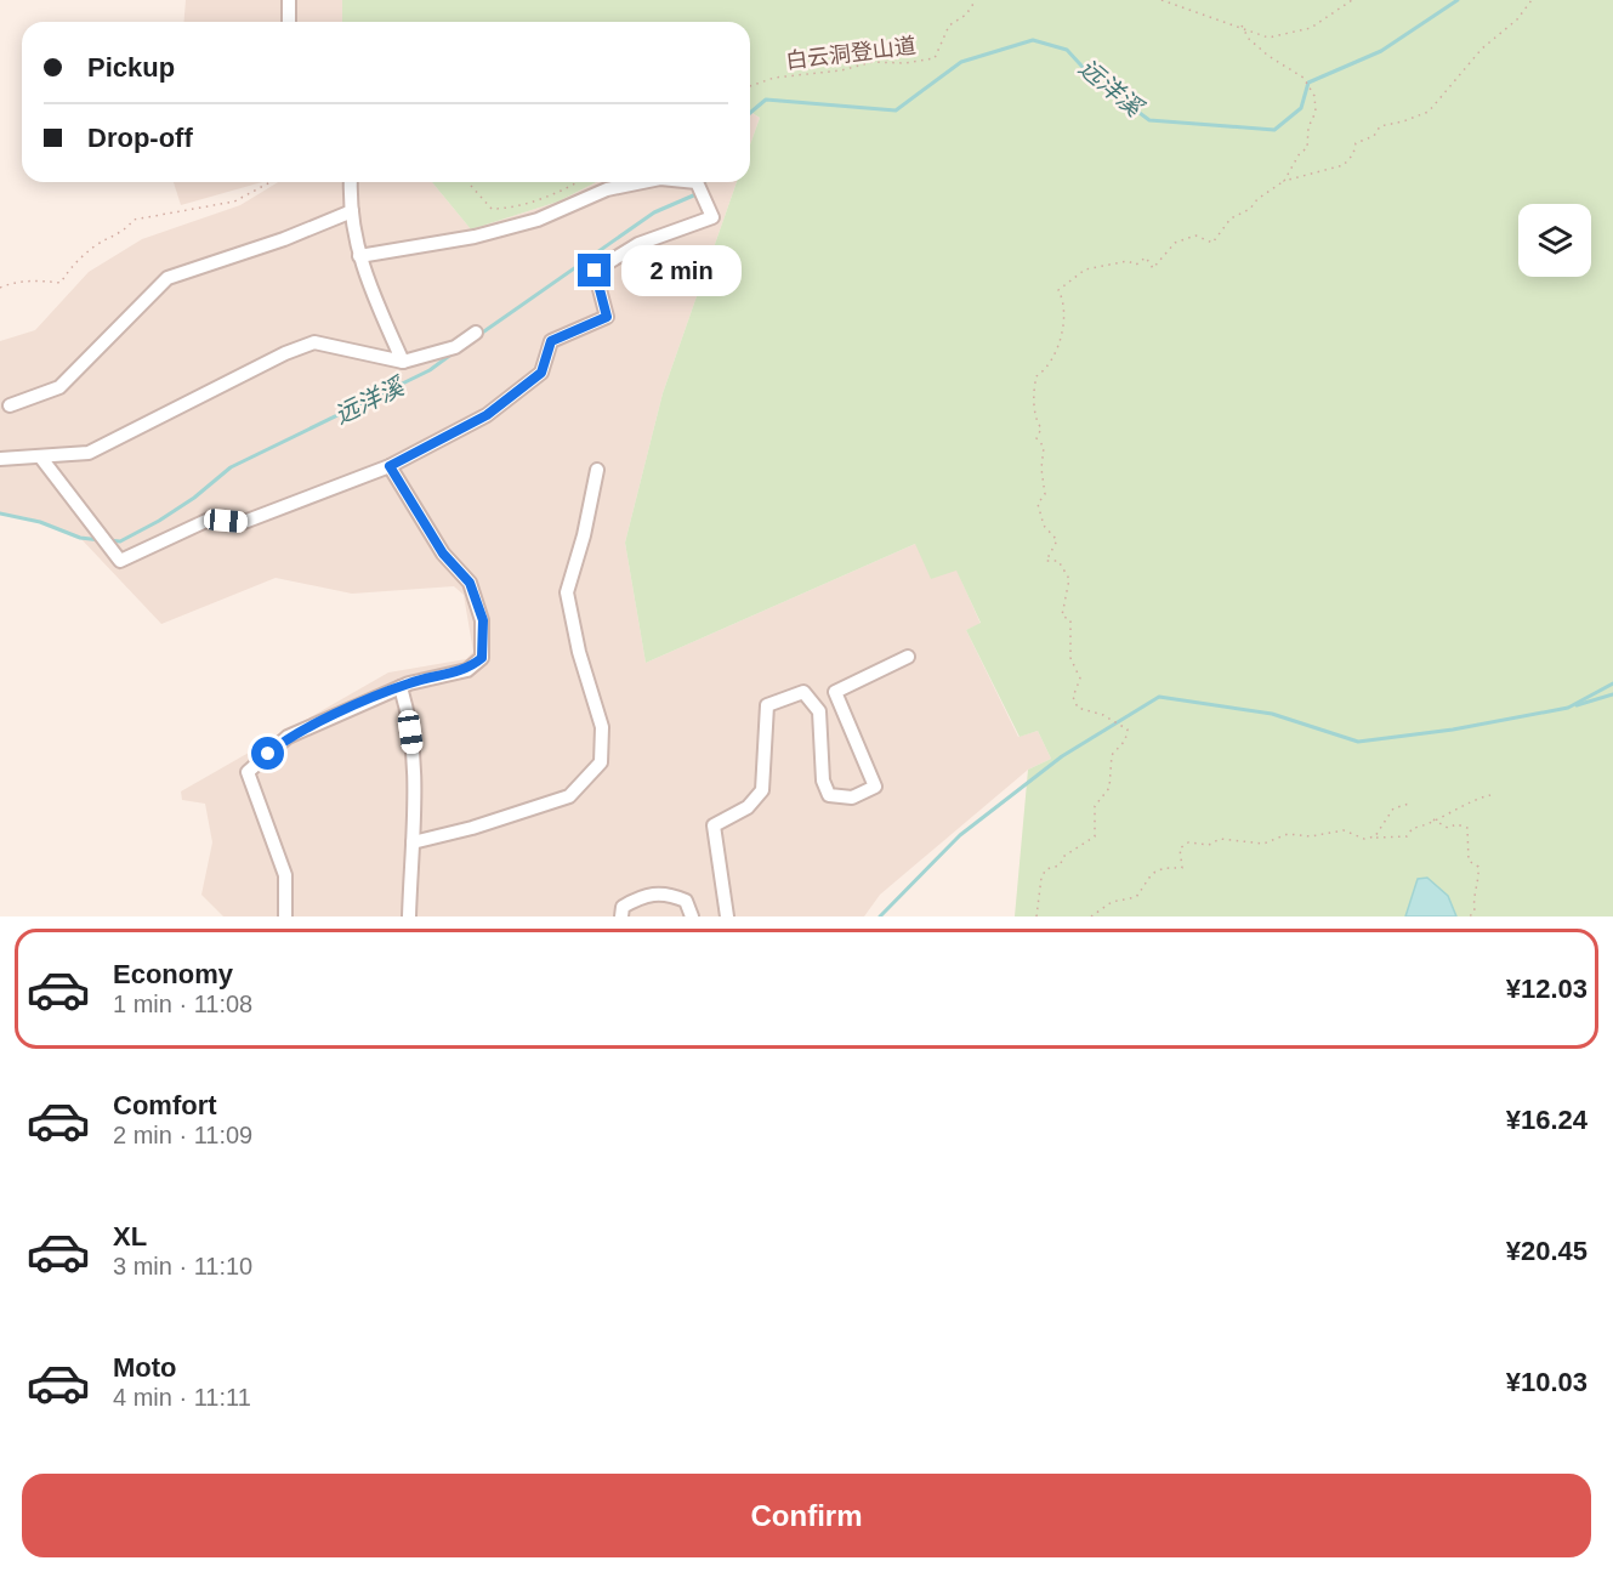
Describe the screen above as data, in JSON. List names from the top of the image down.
{
  "streets": {
    "path": ["白云洞登山道"]
  },
  "water": ["远洋溪"],
  "page": {
    "banner": ["Pickup", "Drop-off"],
    "bubble": "2 min",
    "list": [
      {
        "name": "Economy",
        "note": "1 min · 11:08",
        "value": "¥12.03"
      },
      {
        "name": "Comfort",
        "note": "2 min · 11:09",
        "value": "¥16.24"
      },
      {
        "name": "XL",
        "note": "3 min · 11:10",
        "value": "¥20.45"
      },
      {
        "name": "Moto",
        "note": "4 min · 11:11",
        "value": "¥10.03"
      }
    ],
    "buttons": "Confirm"
  }
}
